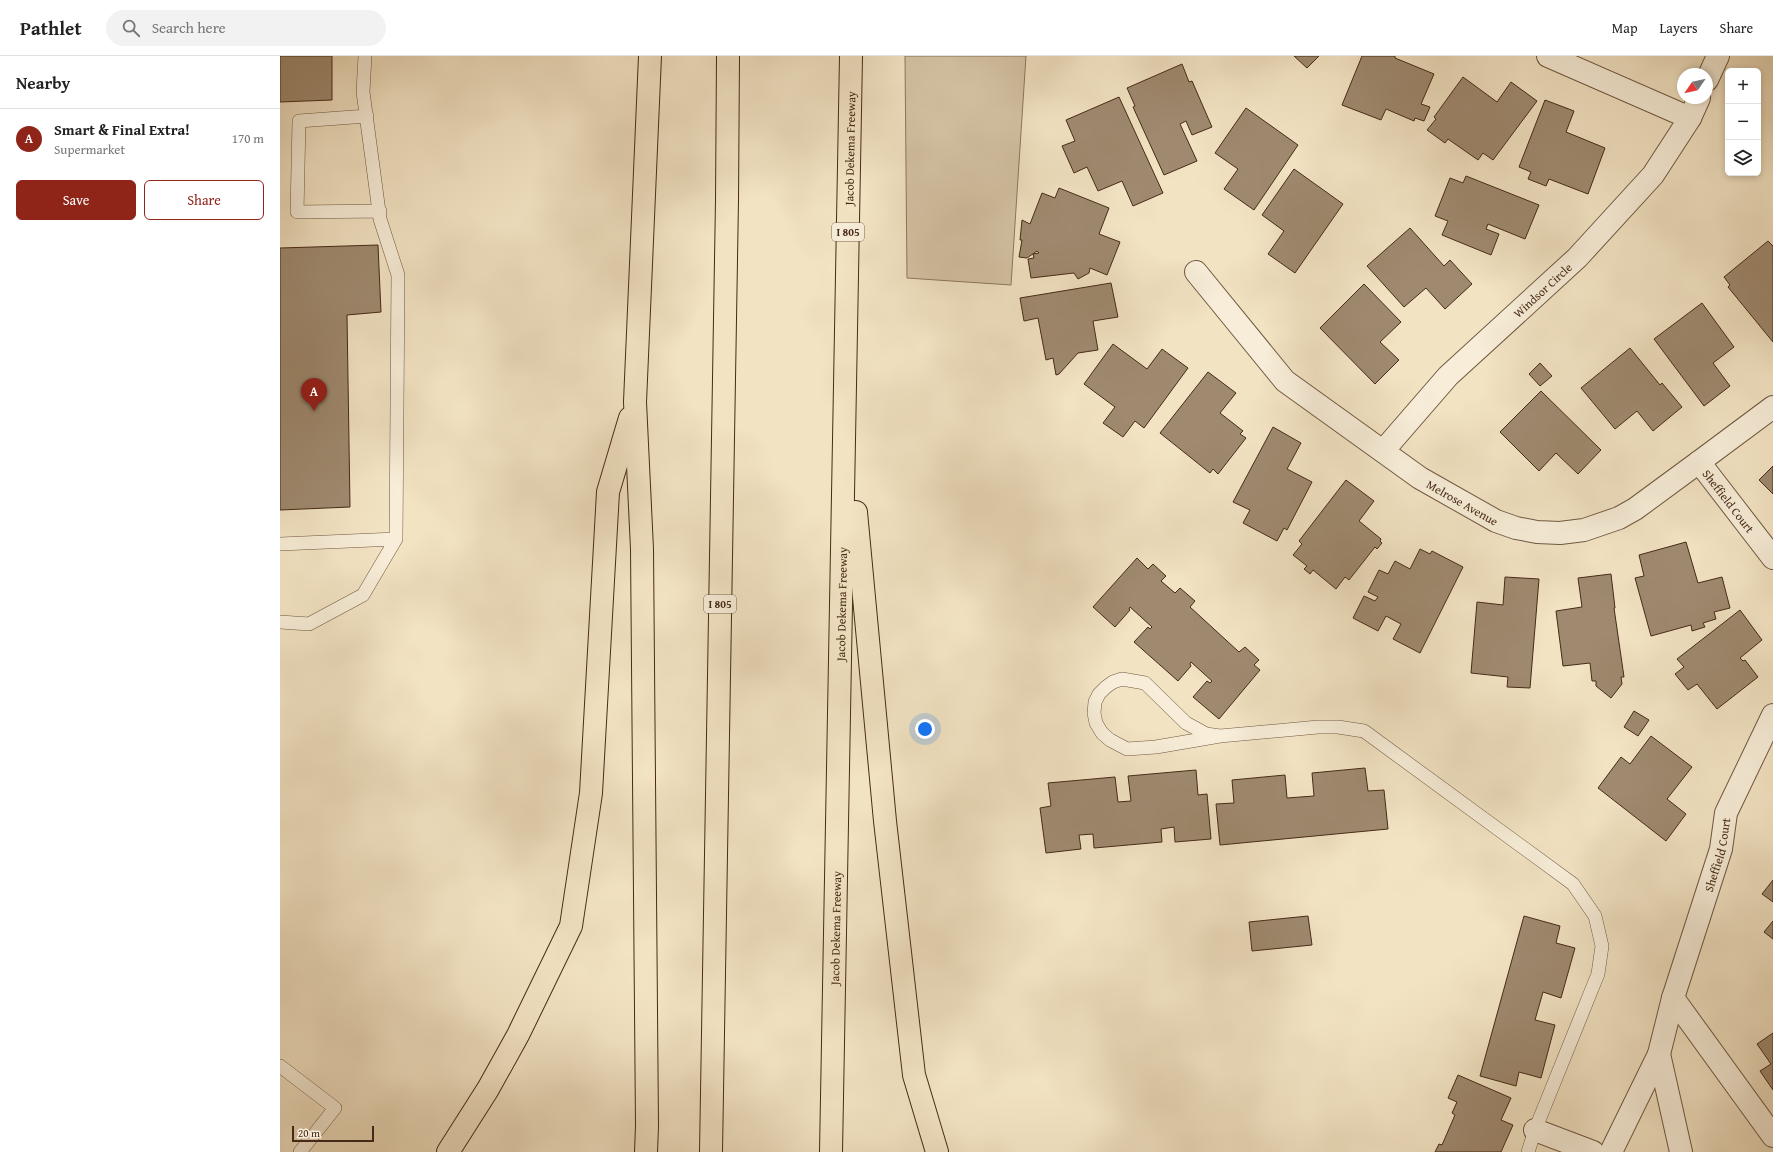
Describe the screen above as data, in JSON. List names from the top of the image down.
{
  "streets": {
    "highway": ["Jacob Dekema Freeway", "I 805"],
    "street": ["Windsor Circle", "Sheffield Court", "Melrose Avenue"]
  },
  "crossings": [
    ["Windsor Circle", "Melrose Avenue"],
    ["Sheffield Court", "Melrose Avenue"]
  ],
  "scale_bar": "20 m",
  "north": "bottom left",
  "page": {
    "header": "Pathlet",
    "search": "Search here",
    "nav": ["Map", "Layers", "Share"],
    "heading": "Nearby",
    "map_buttons": ["+", "−"],
    "list": [
      {
        "mark": "A",
        "name": "Smart & Final Extra!",
        "note": "Supermarket",
        "value": "170 m"
      }
    ],
    "buttons": ["Save", "Share"],
    "pins": "A",
    "scale": "20 m"
  }
}
